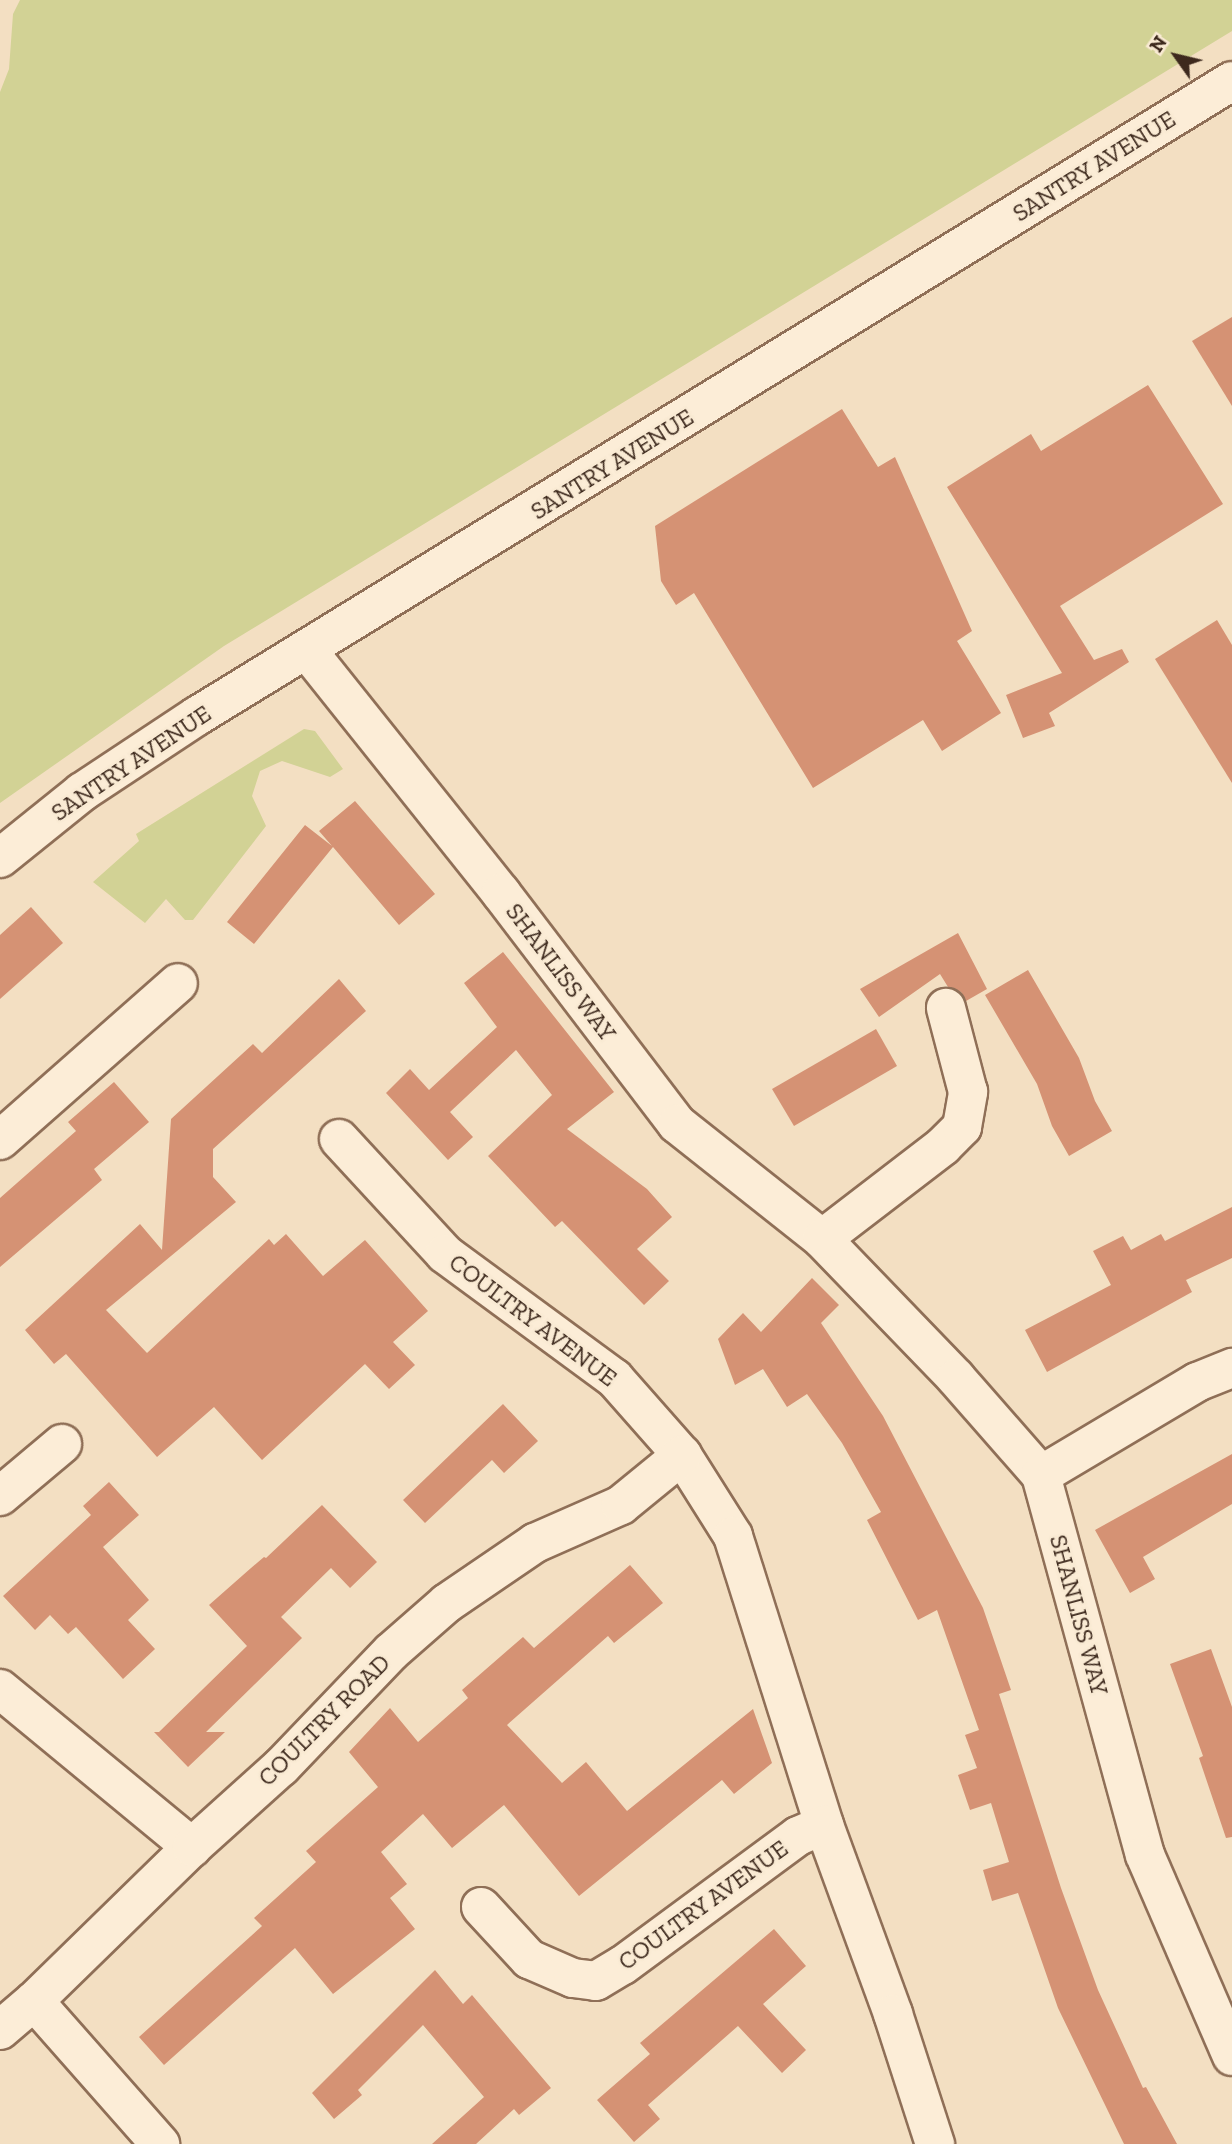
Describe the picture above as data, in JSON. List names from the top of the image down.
{
  "streets": {
    "street": [
      "SANTRY AVENUE",
      "SHANLISS WAY",
      "COULTRY AVENUE",
      "COULTRY ROAD"
    ]
  },
  "crossings": [
    ["SANTRY AVENUE", "SHANLISS WAY"],
    ["COULTRY AVENUE", "COULTRY ROAD"]
  ],
  "north": "top left"
}
